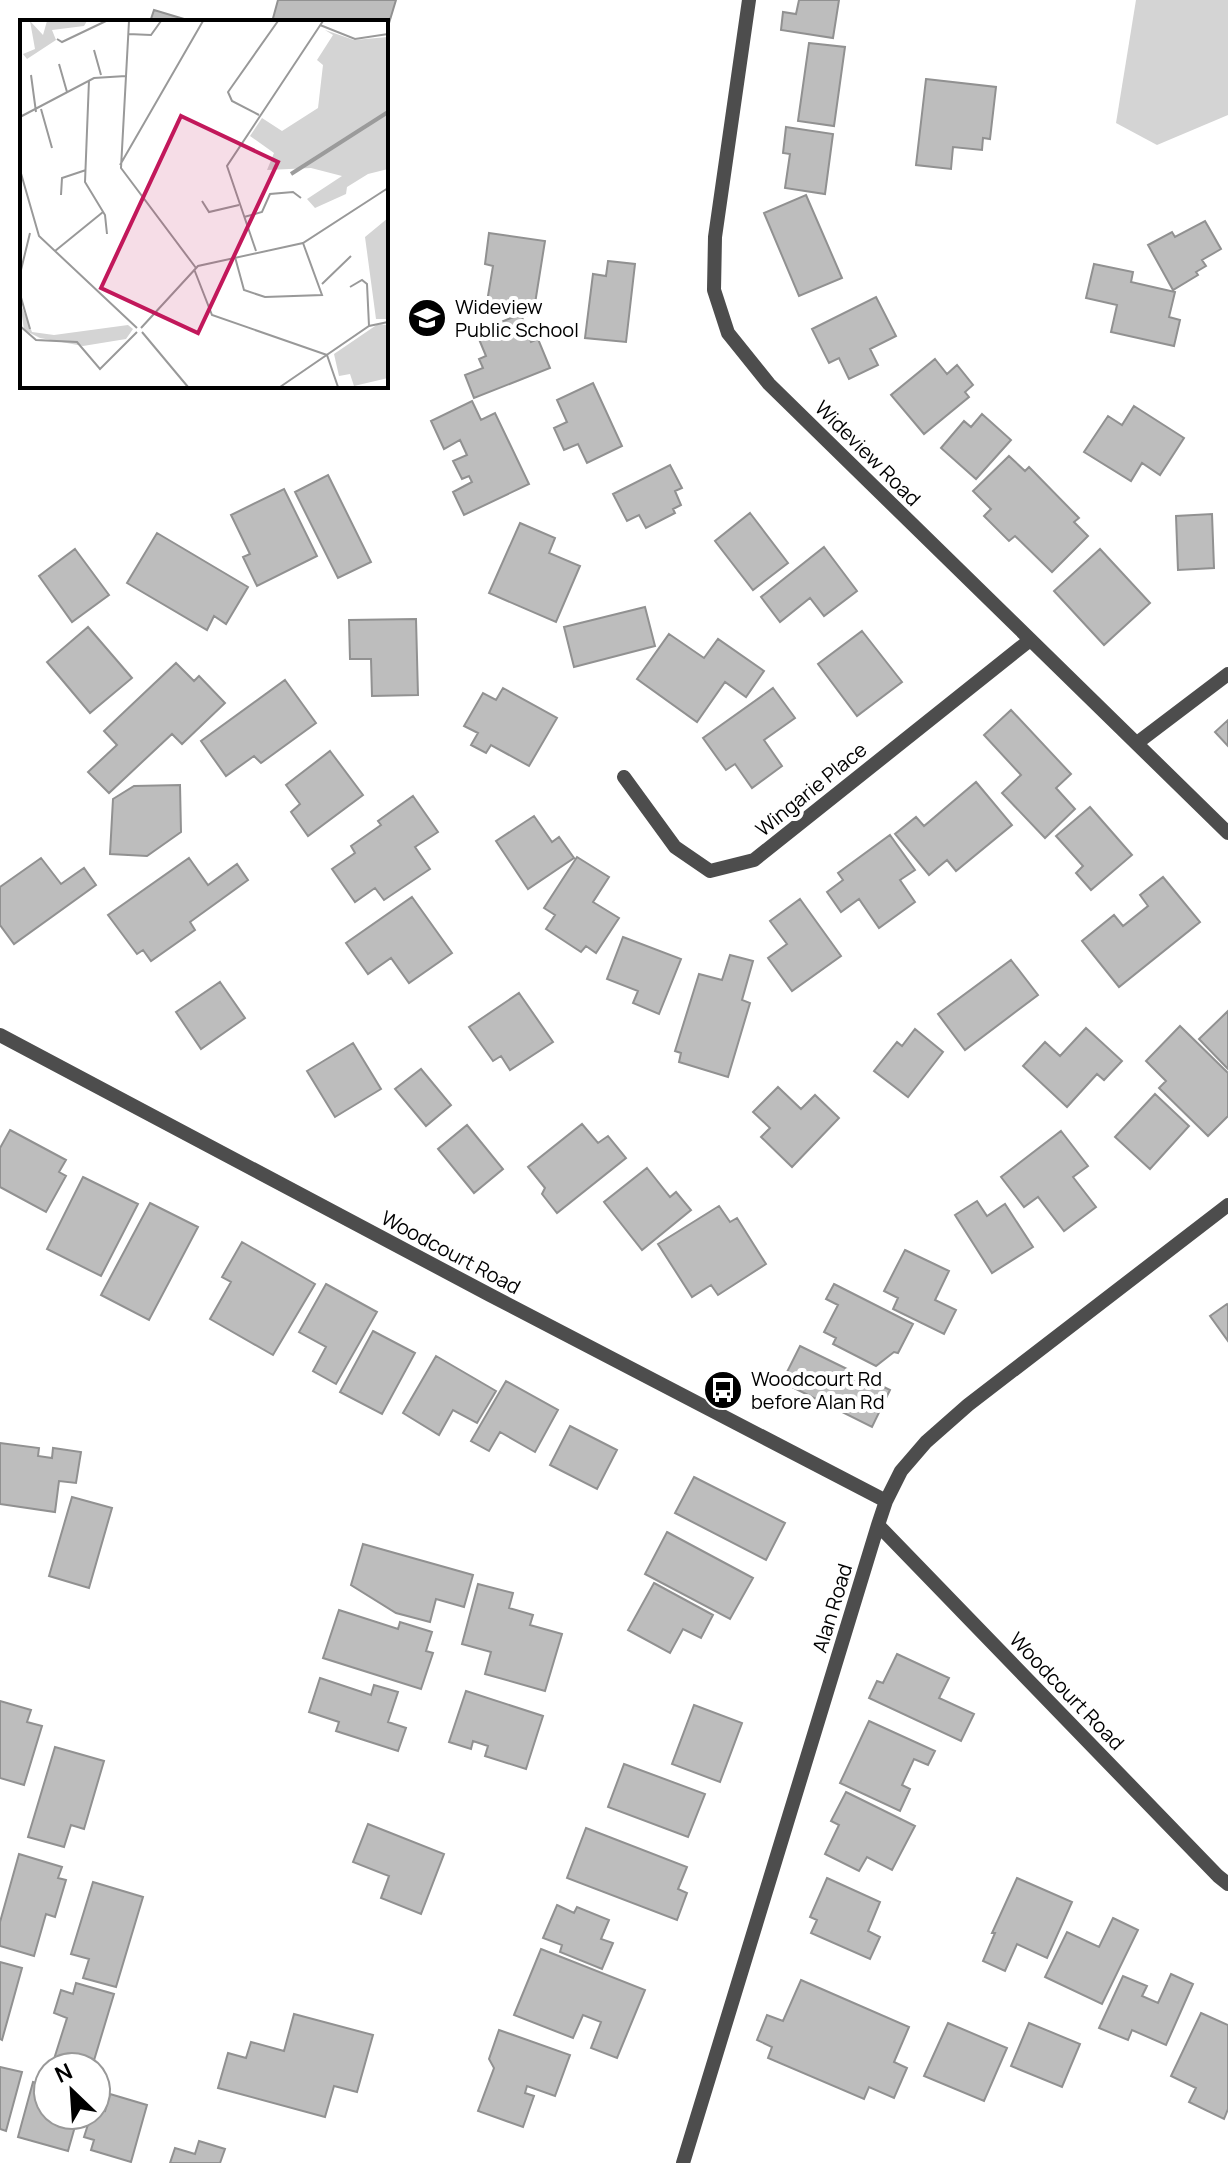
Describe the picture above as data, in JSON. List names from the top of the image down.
{
  "streets": {
    "street": [
      "Wideview Road",
      "Wingarie Place",
      "Woodcourt Road",
      "Alan Road"
    ]
  },
  "crossings": [
    ["Wideview Road", "Wingarie Place"],
    ["Woodcourt Road", "Alan Road"]
  ],
  "places": {
    "school or university": ["Wideview Public School"],
    "bus stop": ["Woodcourt Rd before Alan Rd"]
  },
  "north": "top left"
}
